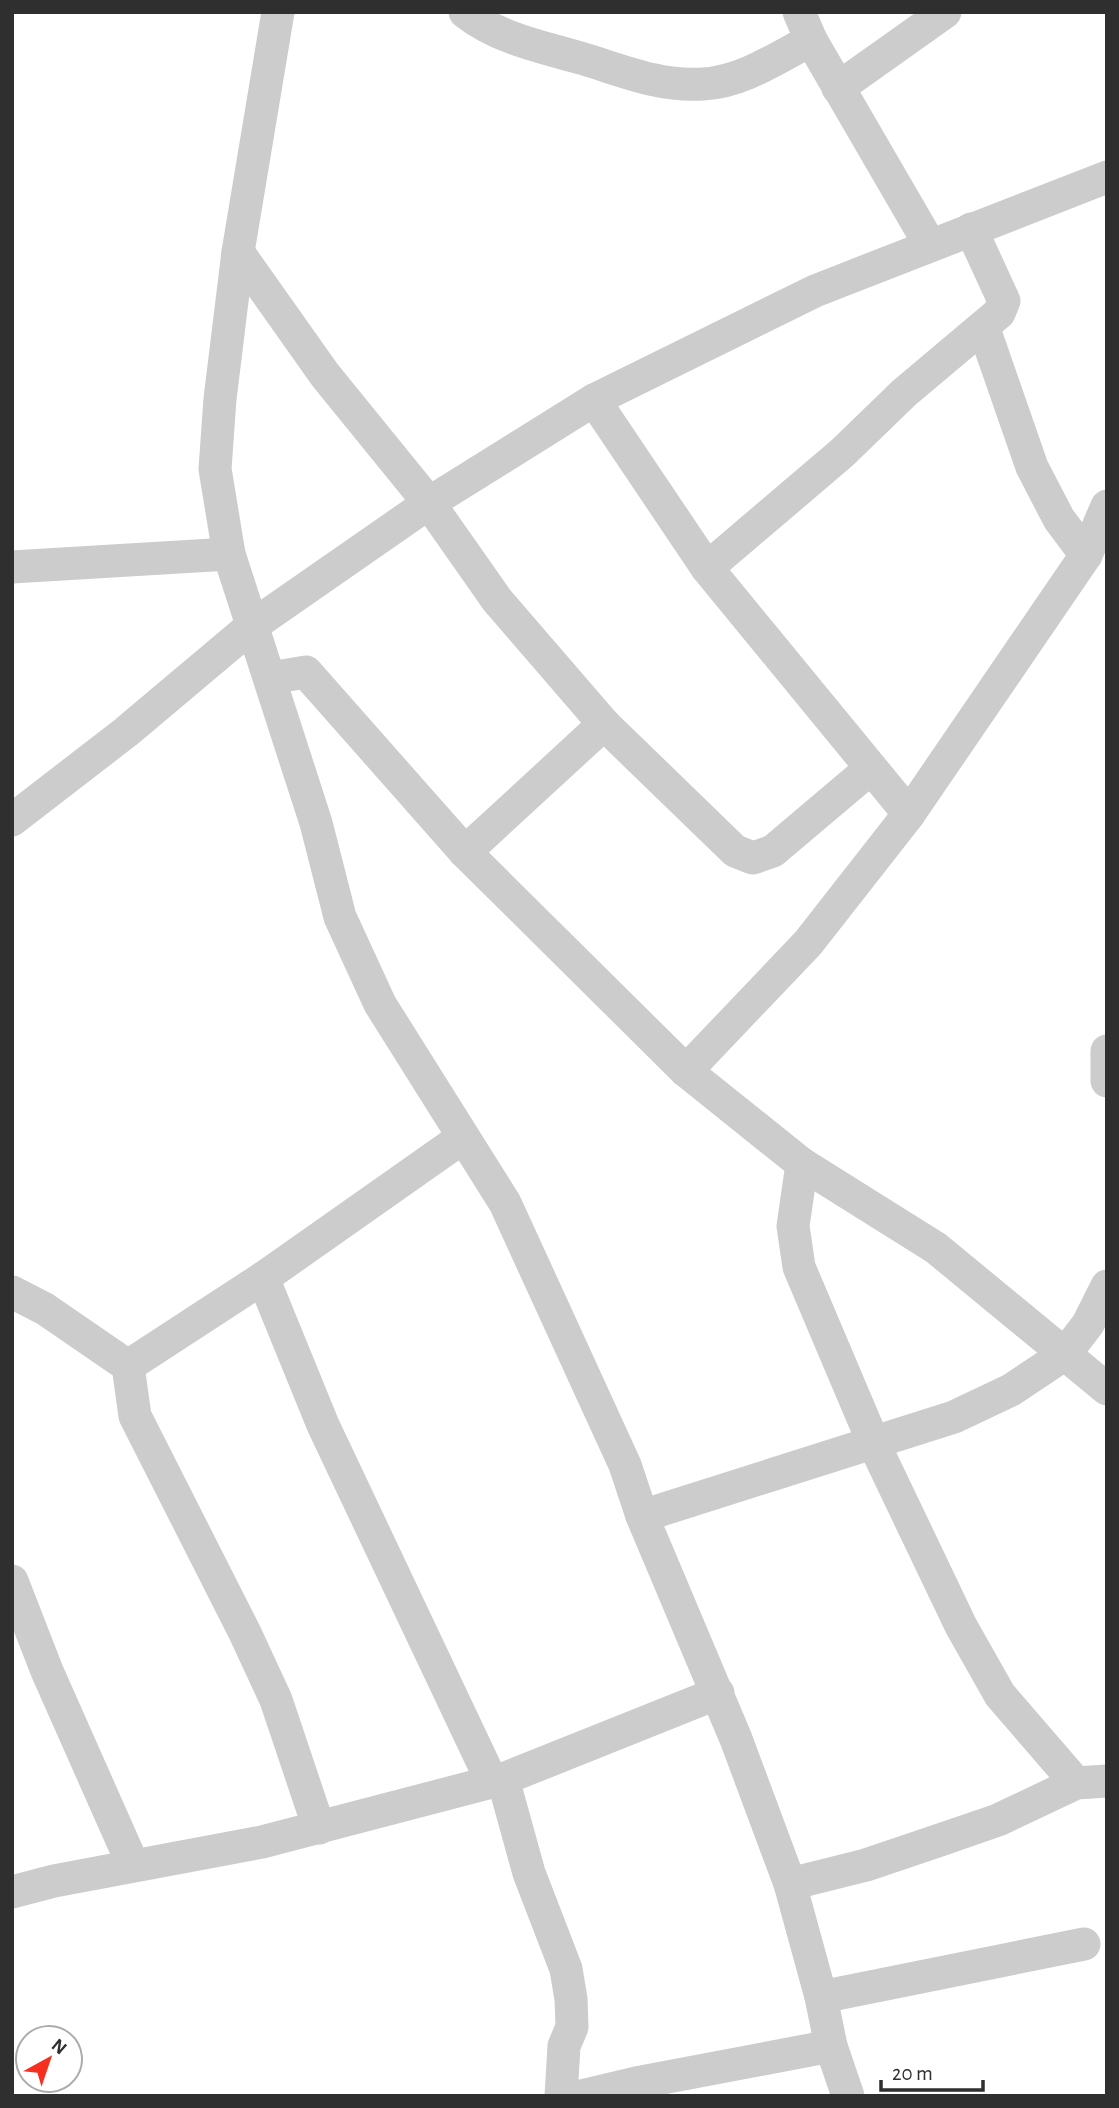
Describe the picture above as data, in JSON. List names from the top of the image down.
{
  "scale_bar": "20 m",
  "north": "top right"
}
